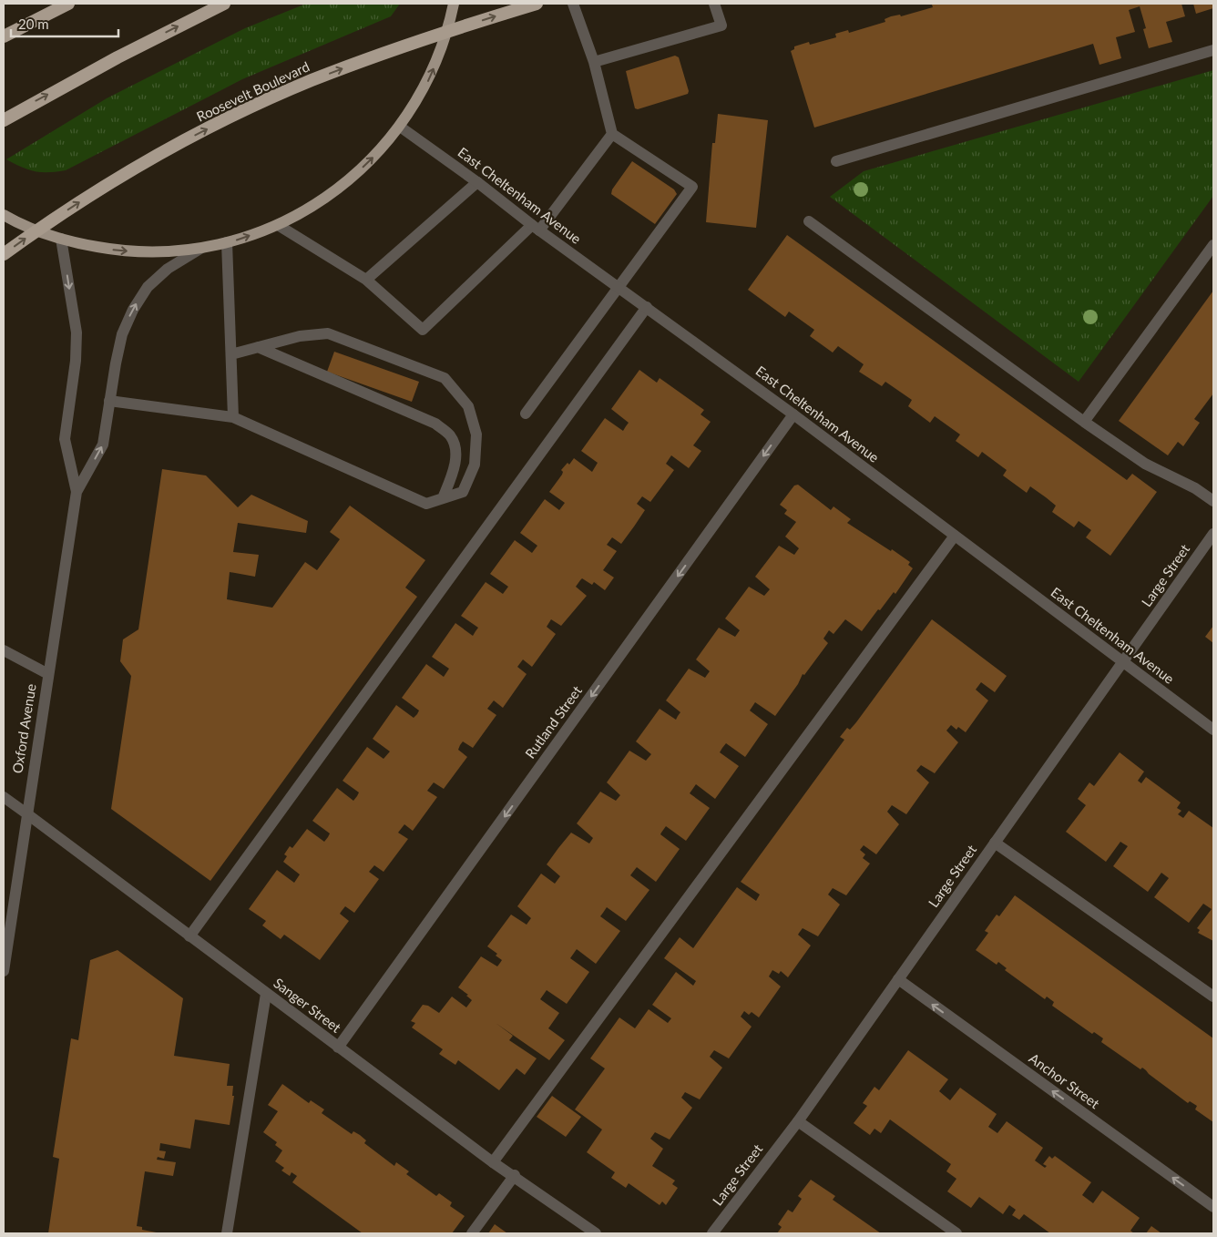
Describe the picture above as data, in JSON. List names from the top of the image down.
{
  "streets": {
    "highway": ["Roosevelt Boulevard"],
    "street": [
      "East Cheltenham Avenue",
      "Large Street",
      "Rutland Street",
      "Oxford Avenue",
      "Sanger Street",
      "Anchor Street"
    ]
  },
  "crossings": [
    ["East Cheltenham Avenue", "Large Street"],
    ["East Cheltenham Avenue", "Rutland Street"],
    ["Large Street", "Anchor Street"],
    ["Rutland Street", "Sanger Street"],
    ["Oxford Avenue", "Sanger Street"]
  ],
  "one_way": ["Rutland Street", "Anchor Street"],
  "scale_bar": "20 m"
}
